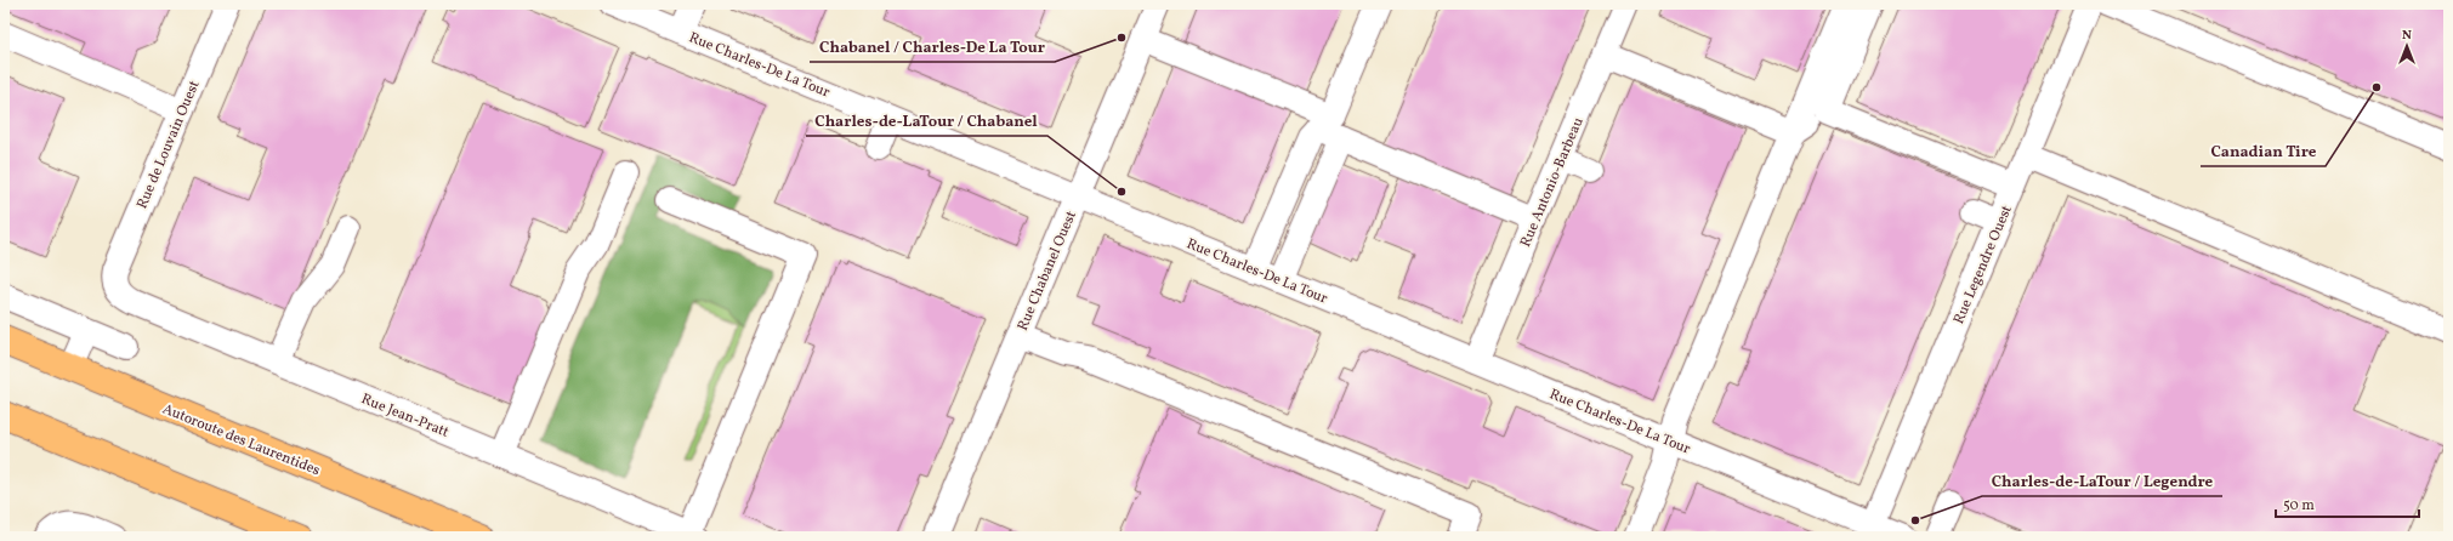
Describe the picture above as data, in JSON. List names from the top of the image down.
{
  "streets": {
    "highway": ["Autoroute des Laurentides"],
    "street": [
      "Rue Charles-De La Tour",
      "Rue de Louvain Ouest",
      "Rue Antonio-Barbeau",
      "Rue Legendre Ouest",
      "Rue Chabanel Ouest",
      "Rue Jean-Pratt"
    ]
  },
  "crossings": [
    ["Rue Charles-De La Tour", "Rue Antonio-Barbeau"],
    ["Rue Charles-De La Tour", "Rue Legendre Ouest"],
    ["Rue Charles-De La Tour", "Rue Chabanel Ouest"],
    ["Rue de Louvain Ouest", "Rue Jean-Pratt"]
  ],
  "places": [
    "Chabanel / Charles-De La Tour",
    "Canadian Tire",
    "Charles-de-LaTour / Chabanel",
    "Charles-de-LaTour / Legendre"
  ],
  "scale_bar": "50 m",
  "north": "top"
}
